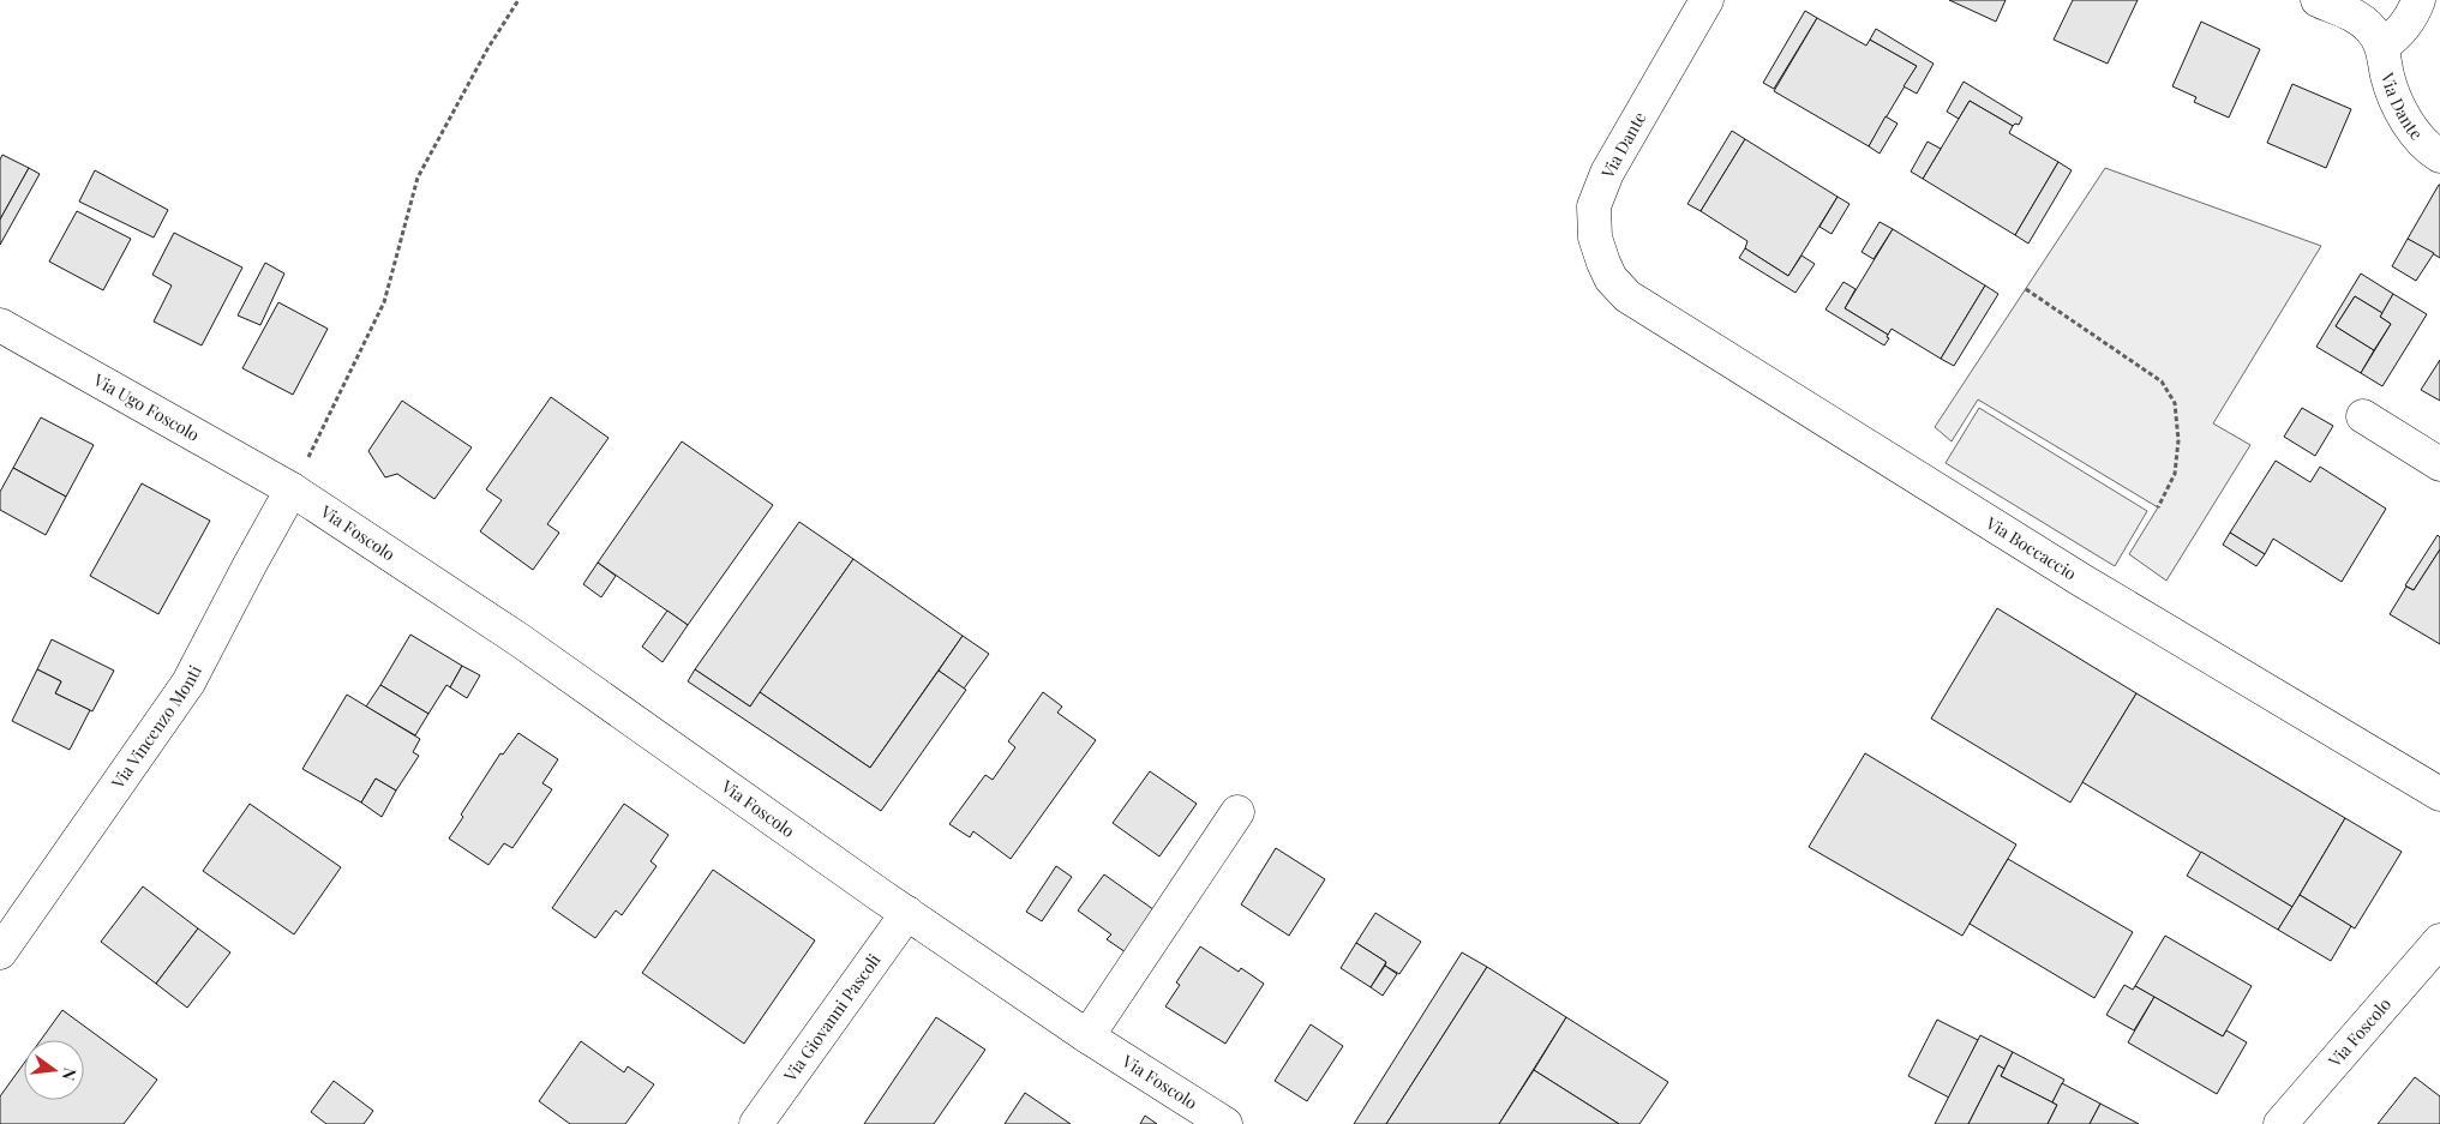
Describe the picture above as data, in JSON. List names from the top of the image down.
{
  "streets": {
    "street": [
      "Via Dante",
      "Via Ugo Foscolo",
      "Via Foscolo",
      "Via Boccaccio",
      "Via Vincenzo Monti",
      "Via Giovanni Pascoli"
    ]
  },
  "crossings": [
    ["Via Dante", "Via Boccaccio"],
    ["Via Ugo Foscolo", "Via Foscolo"],
    ["Via Ugo Foscolo", "Via Vincenzo Monti"],
    ["Via Foscolo", "Via Vincenzo Monti"],
    ["Via Foscolo", "Via Giovanni Pascoli"]
  ],
  "north": "right"
}
